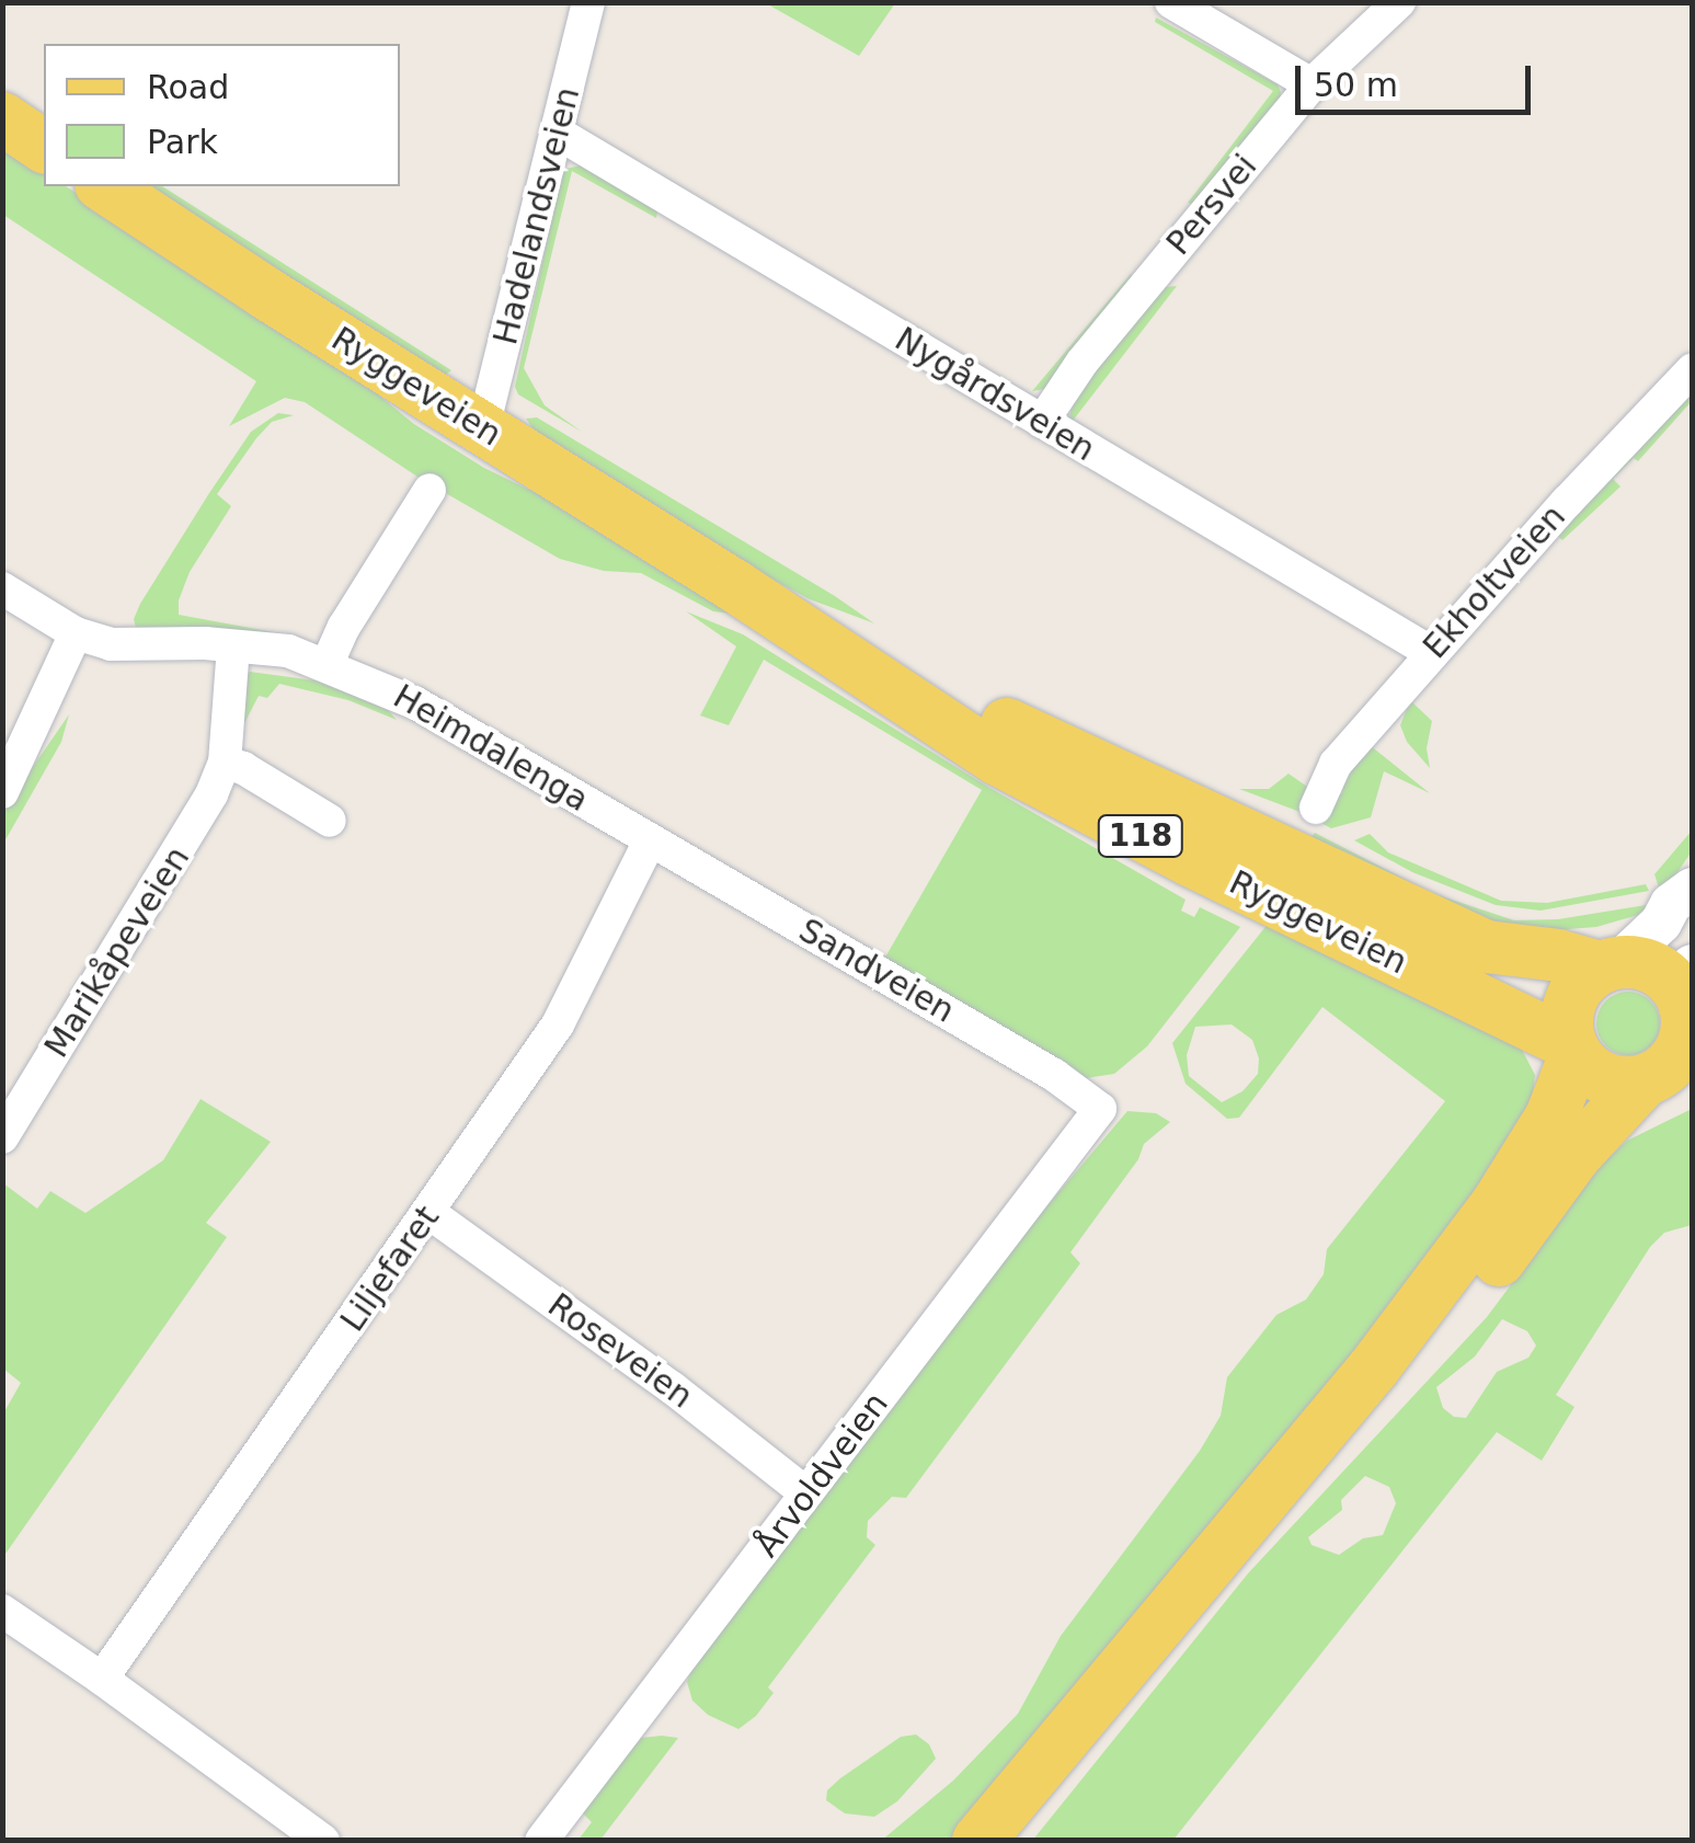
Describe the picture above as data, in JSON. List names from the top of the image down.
{
  "streets": {
    "main road": ["Ryggeveien", "118"],
    "street": [
      "Persvei",
      "Hadelandsveien",
      "Nygårdsveien",
      "Ekholtveien",
      "Heimdalenga",
      "Marikåpeveien",
      "Sandveien",
      "Liljefaret",
      "Roseveien",
      "Årvoldveien"
    ]
  },
  "crossings": [
    ["Persvei", "Nygårdsveien"],
    ["Hadelandsveien", "Ryggeveien"],
    ["Hadelandsveien", "Nygårdsveien"],
    ["Ryggeveien", "118"],
    ["Nygårdsveien", "Ekholtveien"],
    ["Heimdalenga", "Marikåpeveien"],
    ["Heimdalenga", "Sandveien"],
    ["Heimdalenga", "Liljefaret"],
    ["Sandveien", "Liljefaret"],
    ["Sandveien", "Årvoldveien"],
    ["Liljefaret", "Roseveien"],
    ["Roseveien", "Årvoldveien"]
  ],
  "legend": ["Road", "Park"],
  "scale_bar": "50 m"
}
